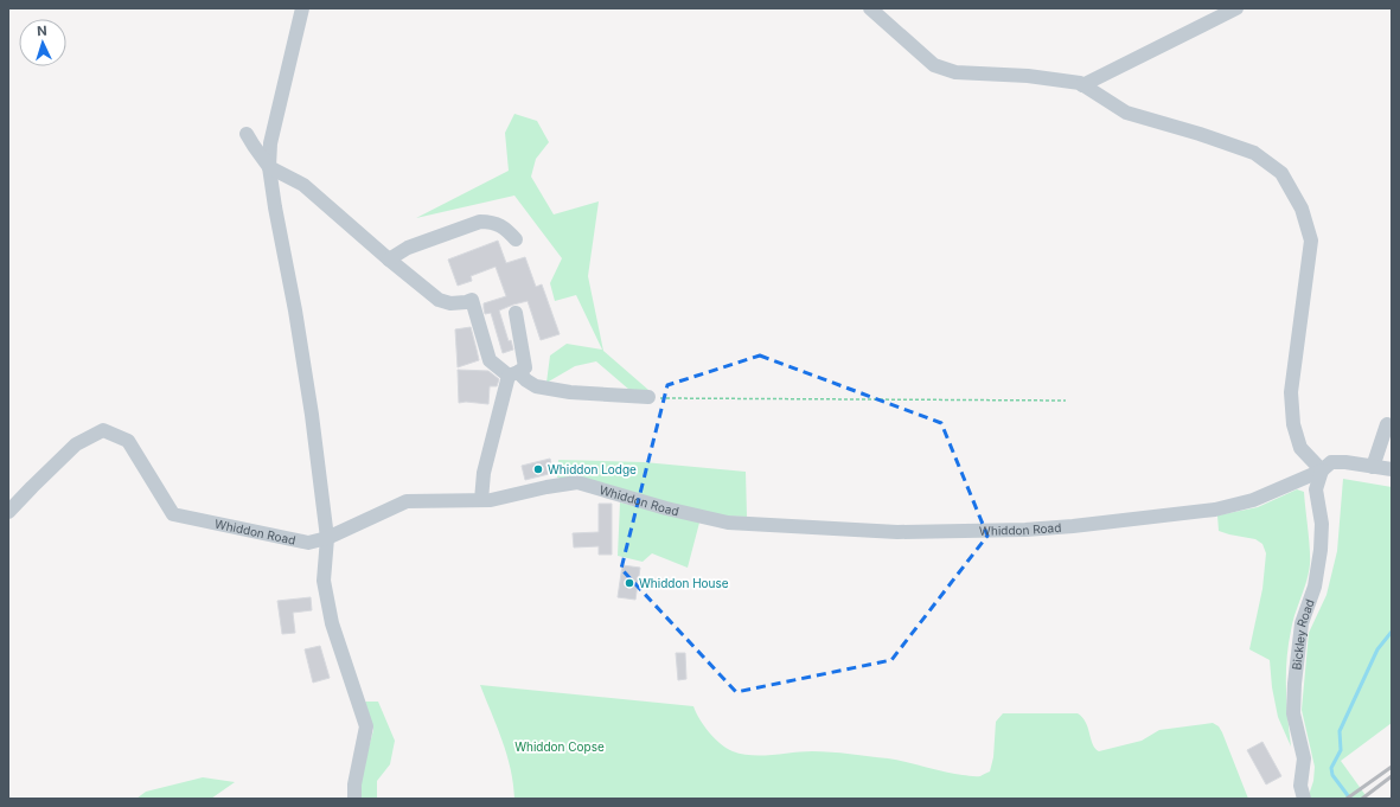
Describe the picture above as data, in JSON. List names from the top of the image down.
{
  "streets": {
    "street": ["Whiddon Road", "Bickley Road"]
  },
  "crossings": [
    ["Whiddon Road", "Bickley Road"]
  ],
  "parks": ["Whiddon Copse"],
  "places": ["Whiddon Lodge", "Whiddon House"],
  "north": "top"
}
